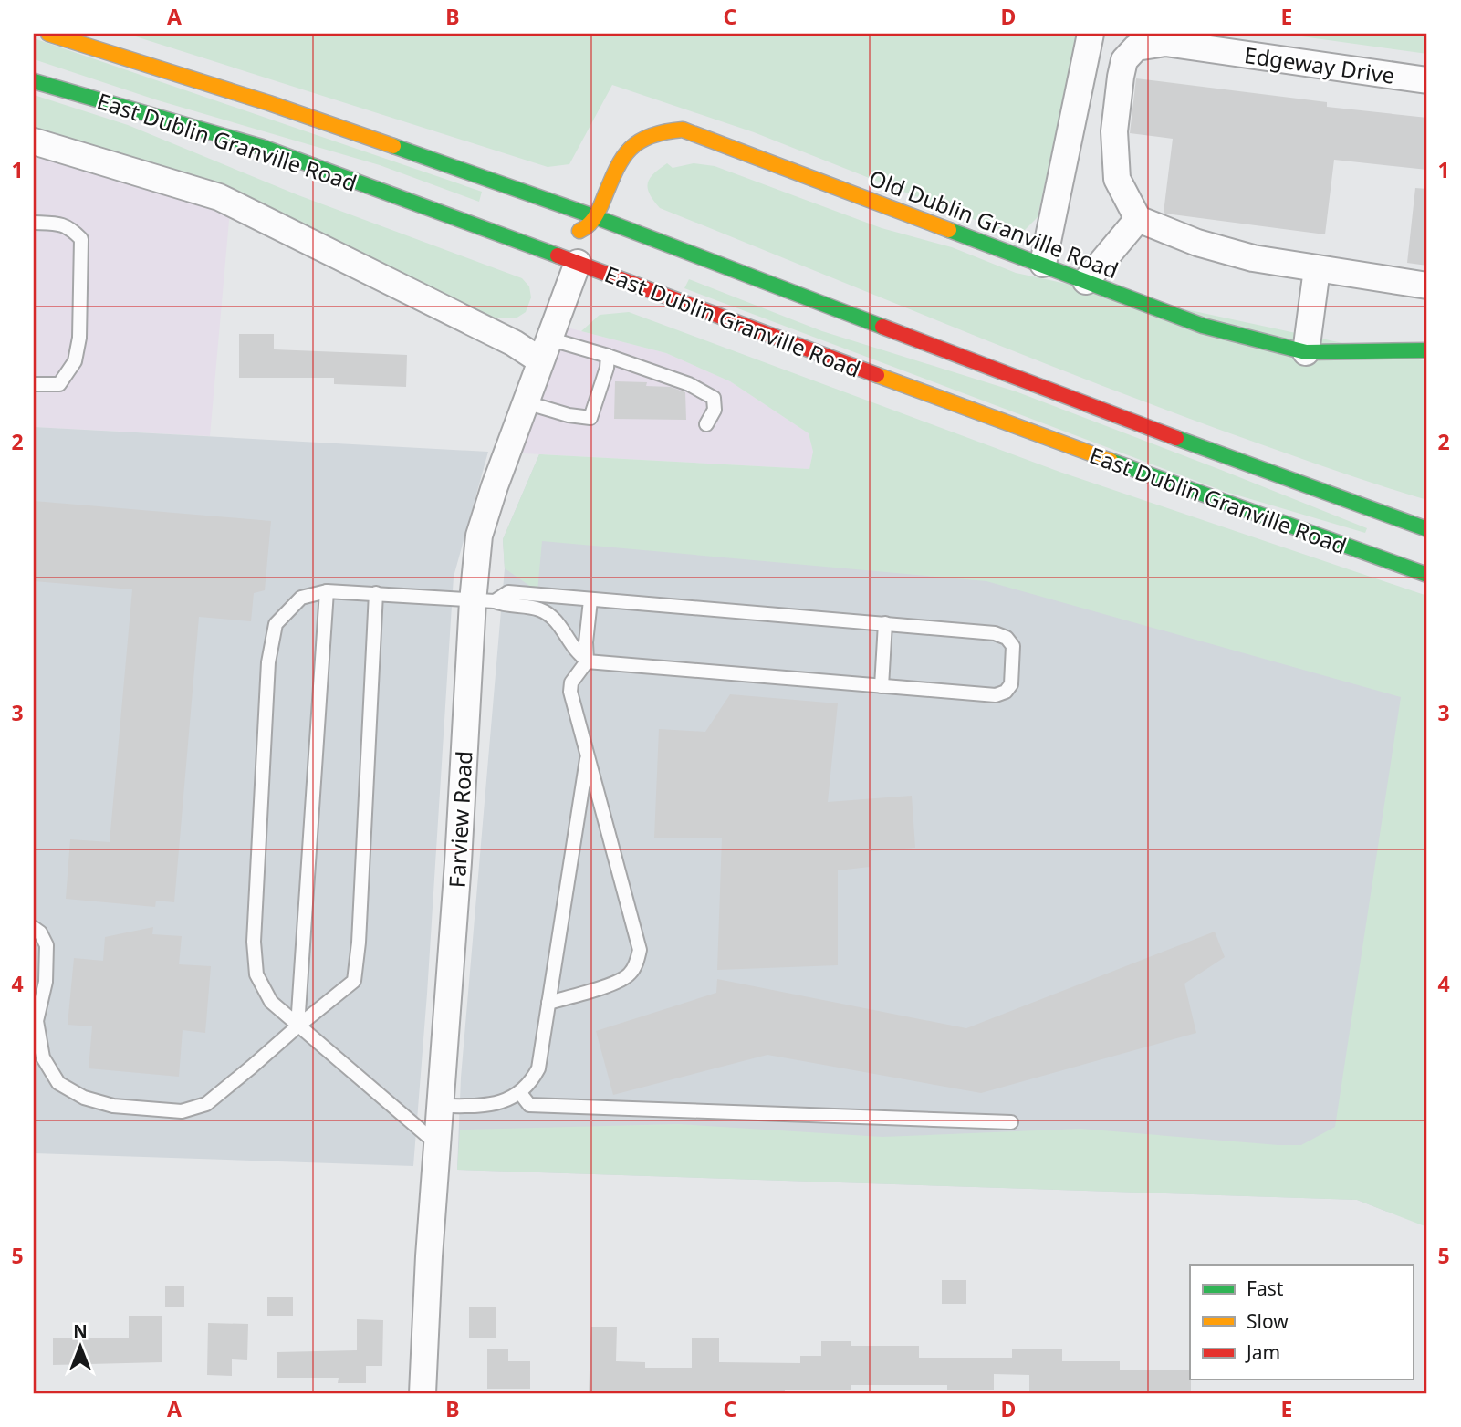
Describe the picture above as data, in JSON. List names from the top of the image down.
{
  "streets": {
    "main road": ["East Dublin Granville Road", "Old Dublin Granville Road"],
    "street": ["Edgeway Drive", "Farview Road"]
  },
  "crossings": [
    ["East Dublin Granville Road", "Old Dublin Granville Road"],
    ["East Dublin Granville Road", "Farview Road"]
  ],
  "legend": ["Fast", "Slow", "Jam"],
  "north": "top",
  "grid": {
    "columns": [
      "A",
      "B",
      "C",
      "D",
      "E"
    ],
    "rows": [
      "1",
      "2",
      "3",
      "4",
      "5"
    ]
  }
}
